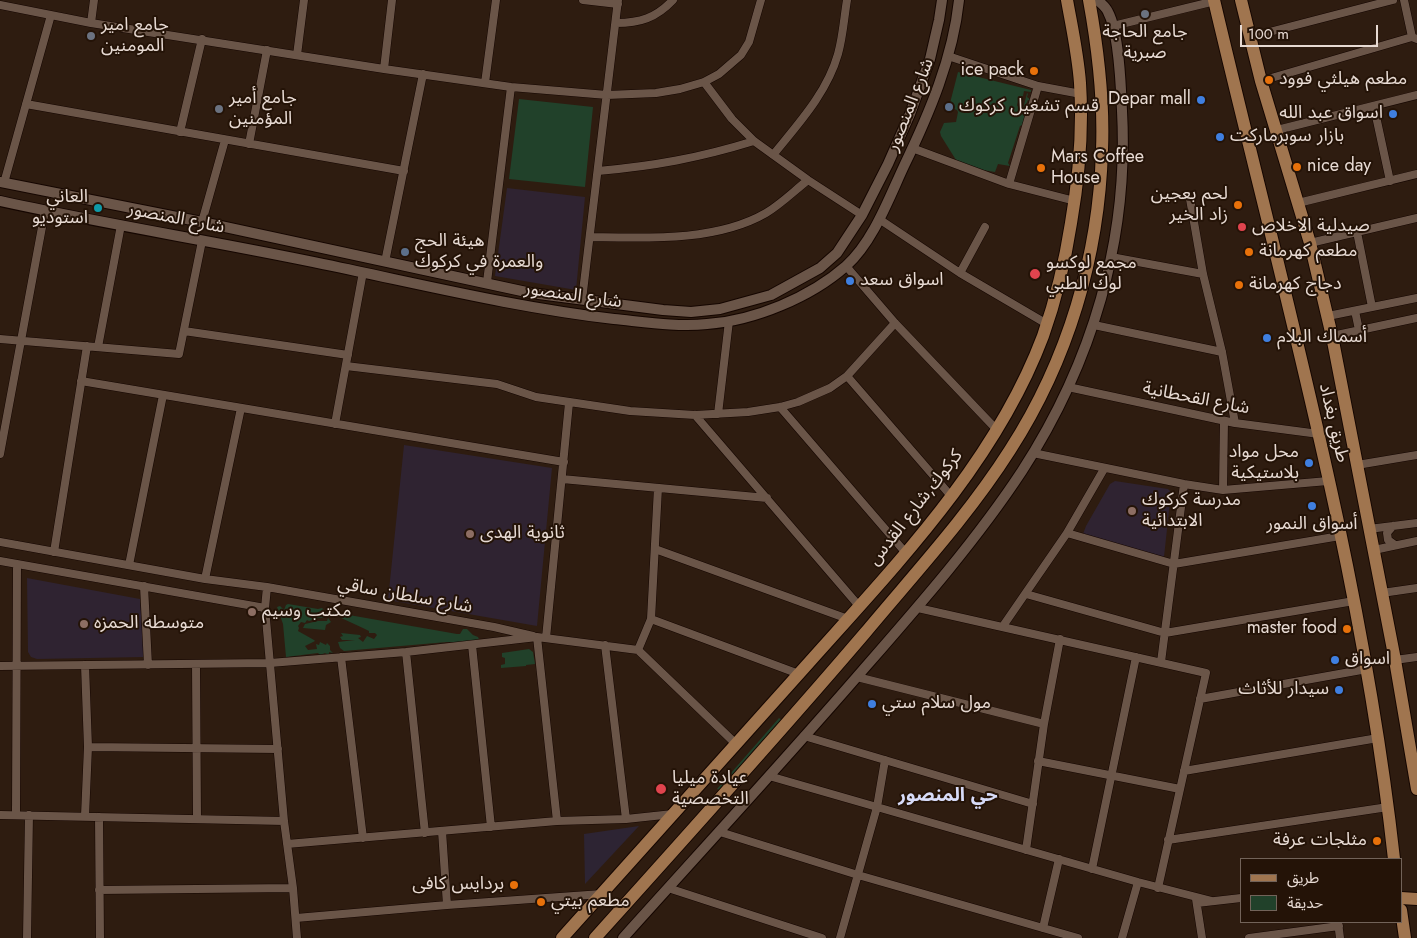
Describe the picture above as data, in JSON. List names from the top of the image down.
{
  "streets": {
    "main road": ["طريق بغداد", "كركوك,شارع القدس"],
    "street": ["شارع المنصور", "شارع القحطانية", "شارع سلطان ساقي"]
  },
  "crossings": [
    ["شارع القحطانية", "طريق بغداد"]
  ],
  "districts": ["حي المنصور"],
  "places": [
    "جامع الحاجة صبرية",
    "جامع امير المومنين",
    "ice pack",
    "مطعم هيلثي فوود",
    "Depar mall",
    "قسم تشغيل كركوك",
    "جامع أمير المؤمنين",
    "اسواق عبد الله",
    "بازار سوبرماركت",
    "nice day",
    "Mars Coffee House",
    "لحم بعجين زاد الخير",
    "العاني استوديو",
    "صيدلية الاخلاص",
    "هيئة الحج والعمرة في كركوك",
    "مطعم كهرمانة",
    "مجمع لوكسو لوك الطبي",
    "اسواق سعد",
    "دجاج كهرمانة",
    "أسماك البلام",
    "محل مواد بلاستيكية",
    "أسواق النمور",
    "مدرسة كركوك الابتدائية",
    "ثانوية الهدى",
    "مكتب وسيم",
    "متوسطه الحمزه",
    "master food",
    "اسواق",
    "سيدار للأثاث",
    "مول سلام ستي",
    "عيادة ميليا التخصصية",
    "مثلجات عرفة",
    "بردايس کافى",
    "مطعم بيتي"
  ],
  "legend": ["طريق", "حديقة"],
  "scale_bar": "100 m"
}
